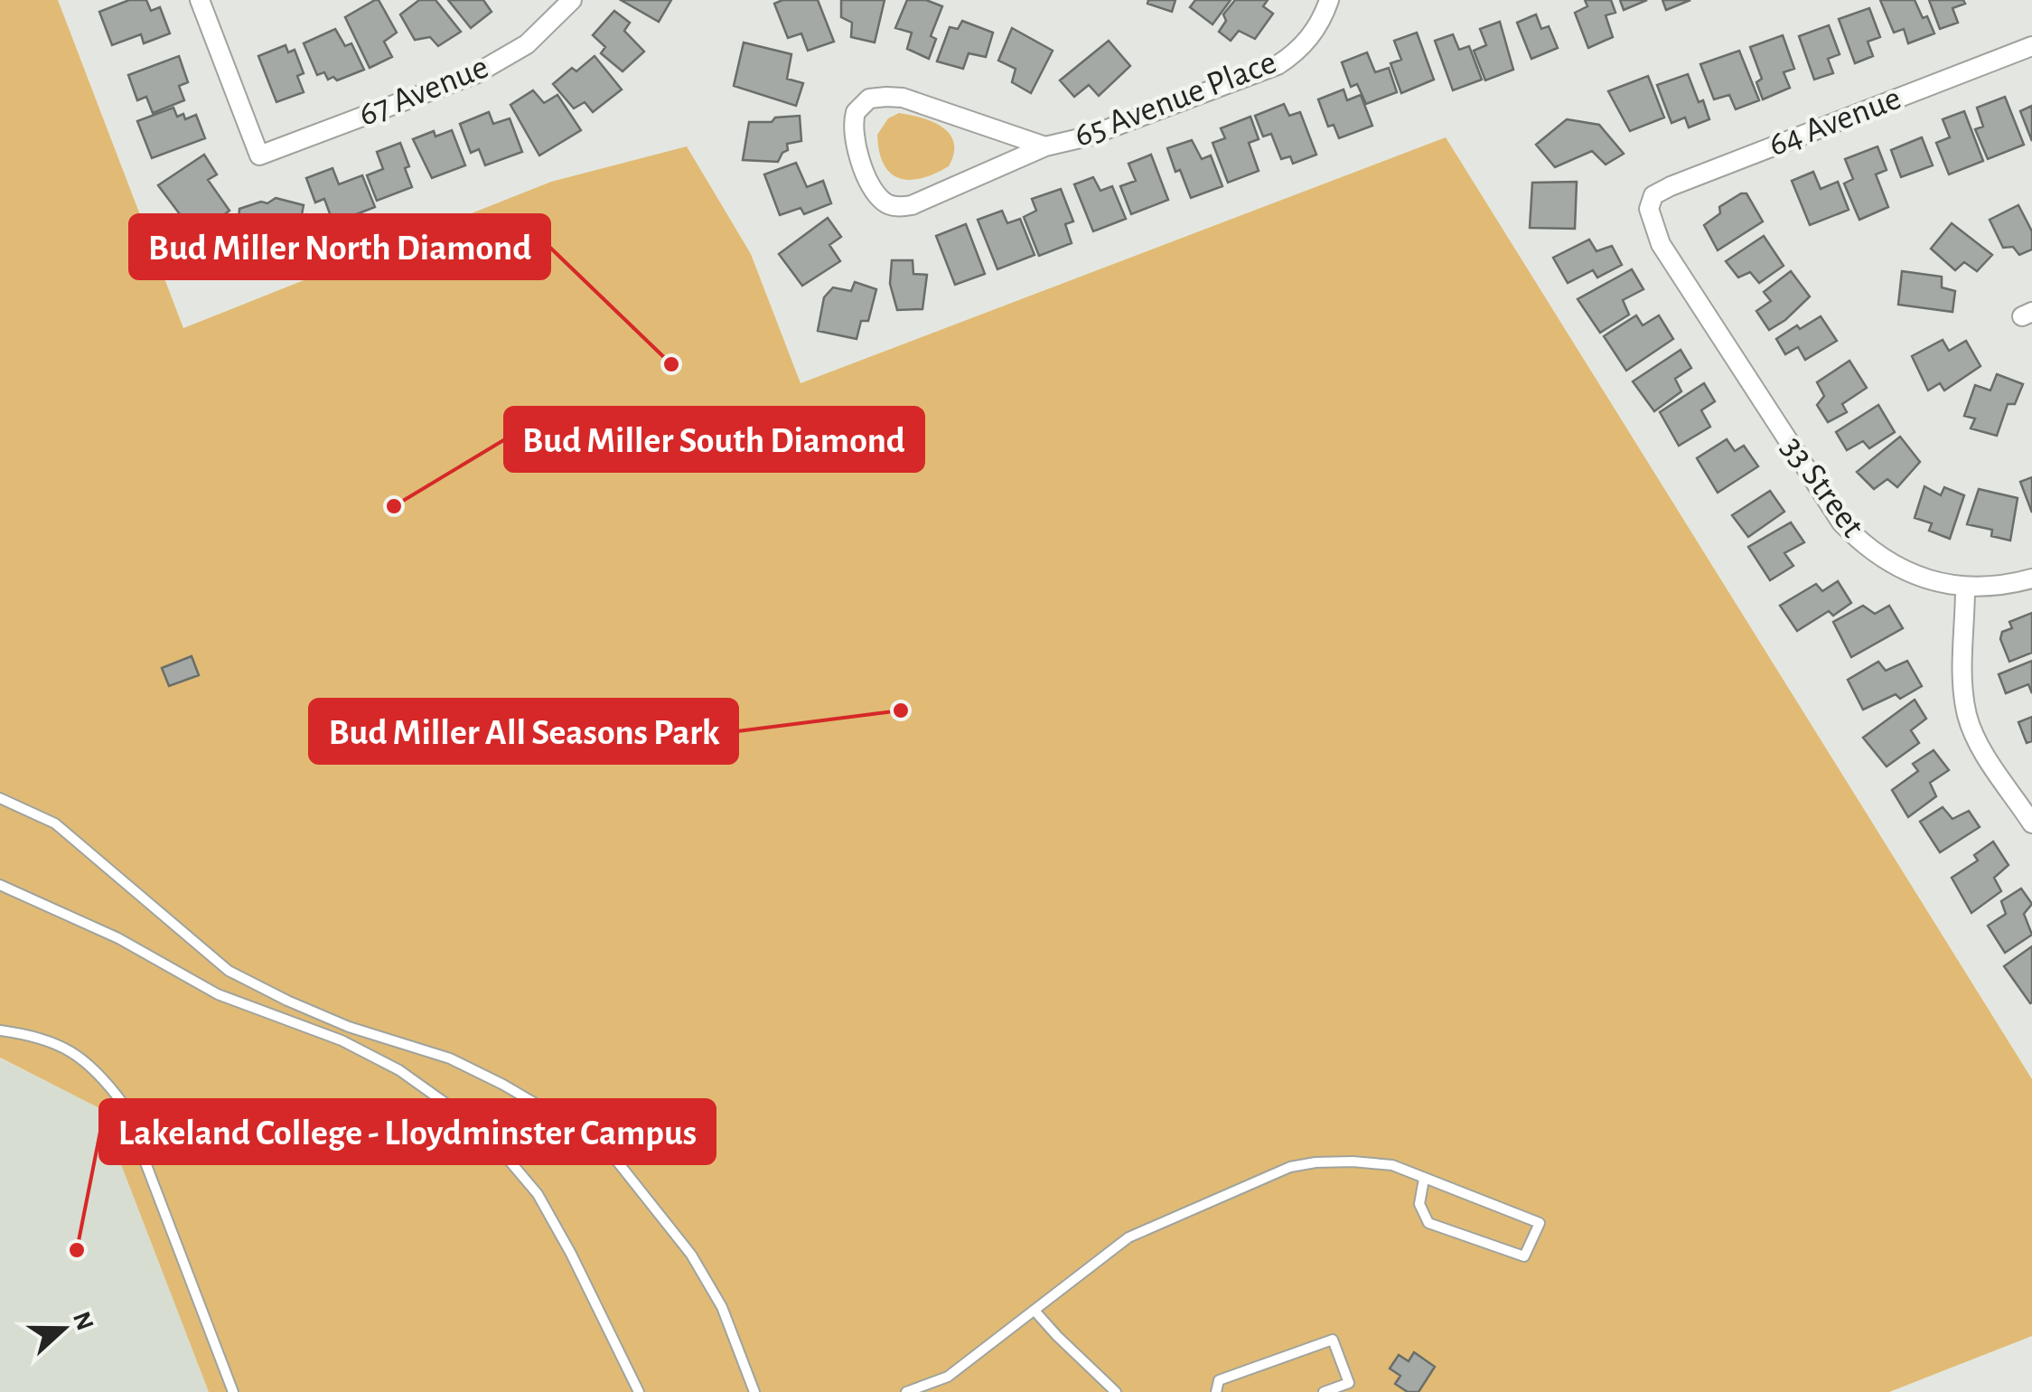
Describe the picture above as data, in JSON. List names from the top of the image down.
{
  "streets": {
    "street": [
      "67 Avenue",
      "65 Avenue Place",
      "64 Avenue",
      "33 Street"
    ]
  },
  "crossings": [
    ["64 Avenue", "33 Street"]
  ],
  "places": [
    "Bud Miller North Diamond",
    "Bud Miller South Diamond",
    "Bud Miller All Seasons Park",
    "Lakeland College - Lloydminster Campus"
  ],
  "north": "right"
}
